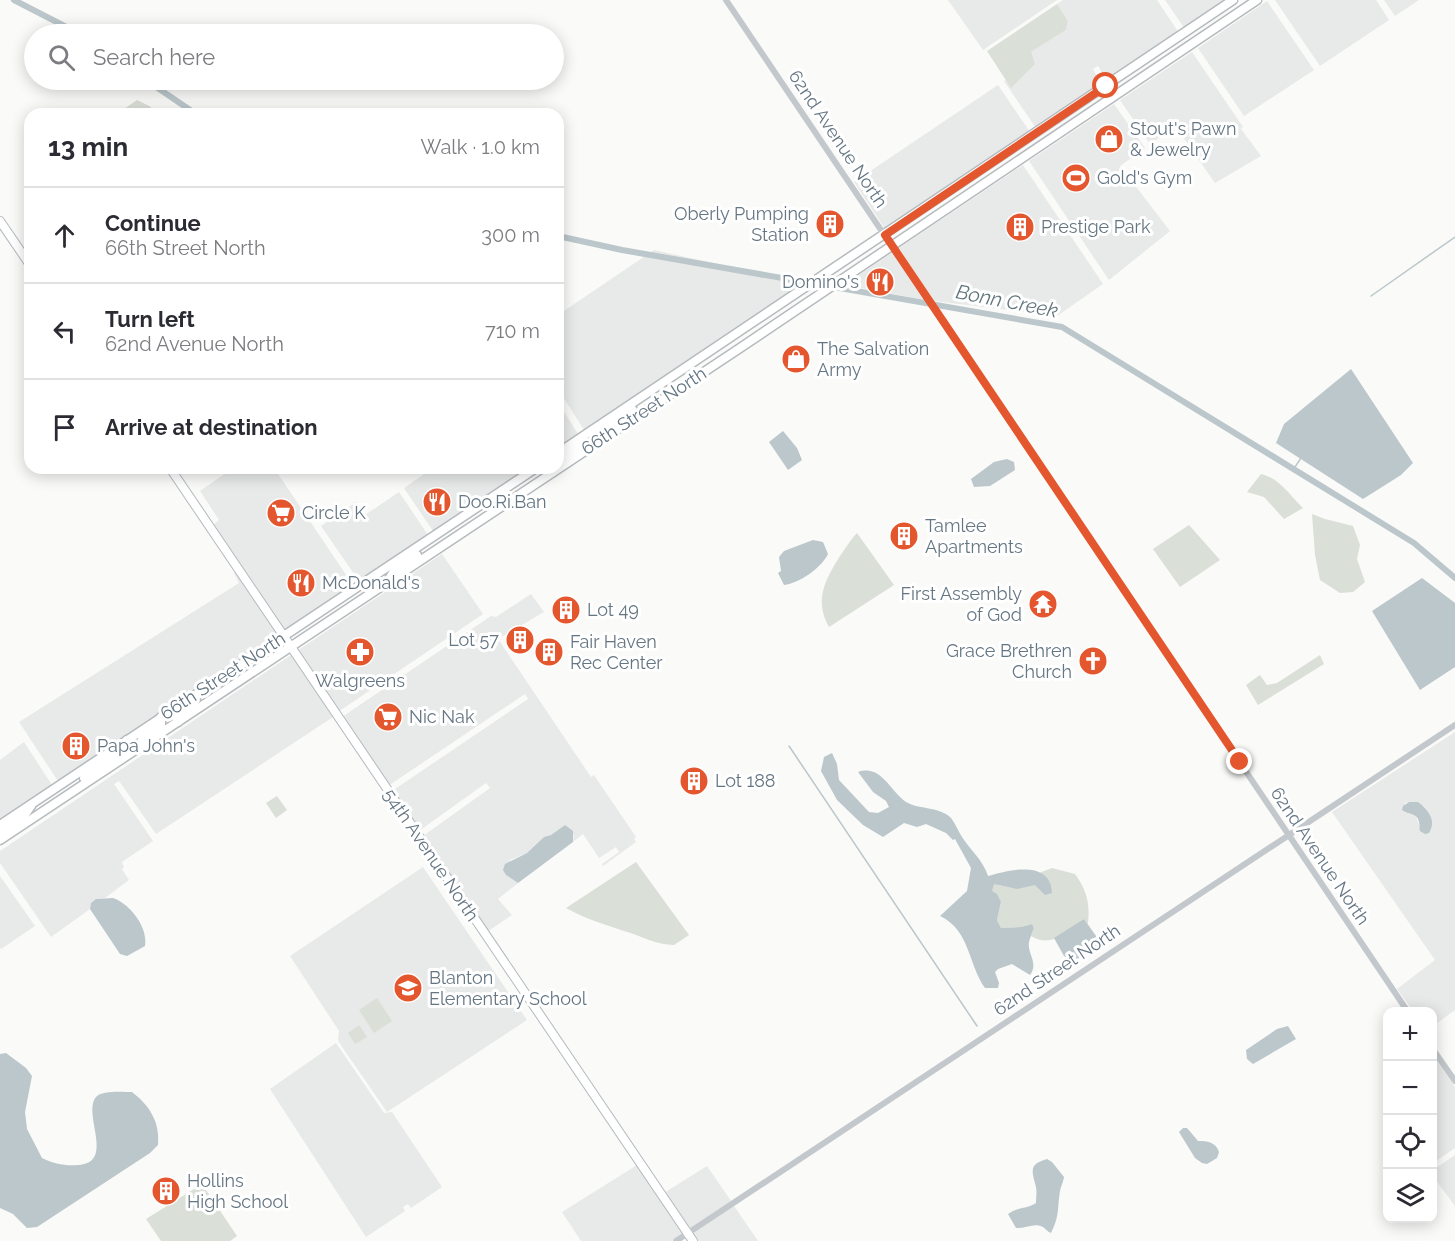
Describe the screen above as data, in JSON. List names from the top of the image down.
{
  "streets": {
    "main road": ["66th Street North", "54th Avenue North"],
    "street": ["62nd Avenue North", "62nd Street North"]
  },
  "crossings": [
    ["62nd Avenue North", "66th Street North"],
    ["62nd Avenue North", "62nd Street North"],
    ["66th Street North", "54th Avenue North"],
    ["54th Avenue North", "62nd Street North"]
  ],
  "water": ["Bonn Creek"],
  "places": {
    "shop": ["Stout's Pawn & Jewelry", "The Salvation Army"],
    "sports": ["Gold's Gym"],
    "building": [
      "Oberly Pumping Station",
      "Prestige Park",
      "Tamlee Apartments",
      "Lot 49",
      "Lot 57",
      "Fair Haven Rec Center",
      "Papa John's",
      "Lot 188",
      "Hollins High School"
    ],
    "restaurant": ["Domino's", "Doo.Ri.Ban", "McDonald's"],
    "supermarket": ["Circle K", "Nic Nak"],
    "temple": ["First Assembly of God"],
    "pharmacy": ["Walgreens"],
    "church": ["Grace Brethren Church"],
    "school or university": ["Blanton Elementary School"]
  },
  "page": {
    "search": "Search here",
    "heading": ["13 min", "Walk · 1.0 km"],
    "list": [
      ["Continue", "66th Street North", "300 m"],
      ["Turn left", "62nd Avenue North", "710 m"],
      "Arrive at destination"
    ],
    "map_buttons": ["+", "−"]
  }
}
